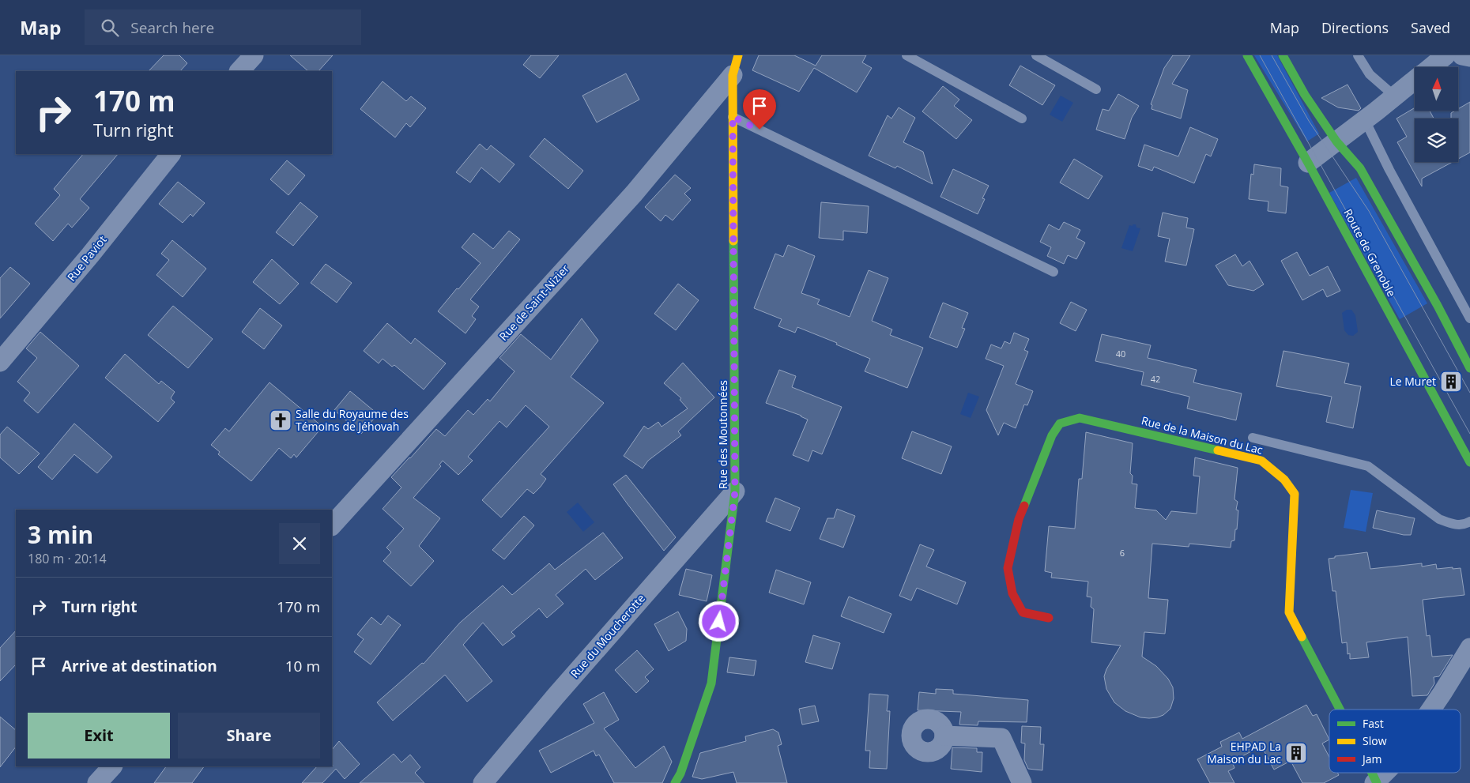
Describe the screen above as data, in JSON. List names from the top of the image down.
{
  "streets": {
    "street": [
      "Route de Grenoble",
      "Rue Paviot",
      "Rue de Saint-Nizier",
      "Rue des Moutonnées",
      "Rue de la Maison du Lac",
      "Rue du Moucherotte"
    ]
  },
  "crossings": [
    ["Rue de Saint-Nizier", "Rue des Moutonnées"],
    ["Rue des Moutonnées", "Rue du Moucherotte"]
  ],
  "places": {
    "building": ["Le Muret", "EHPAD La Maison du Lac"],
    "church": ["Salle du Royaume des Témoins de Jéhovah"]
  },
  "house_numbers": ["40", "42", "6"],
  "legend": ["Fast", "Slow", "Jam"],
  "north": "top",
  "page": {
    "header": "Map",
    "search": "Search here",
    "nav": ["Map", "Directions", "Saved"],
    "turn": ["170 m", "Turn right"],
    "heading": ["3 min", "180 m · 20:14"],
    "list": [
      {
        "name": "Turn right",
        "value": "170 m"
      },
      {
        "name": "Arrive at destination",
        "value": "10 m"
      }
    ],
    "buttons": ["Exit", "Share"]
  }
}
